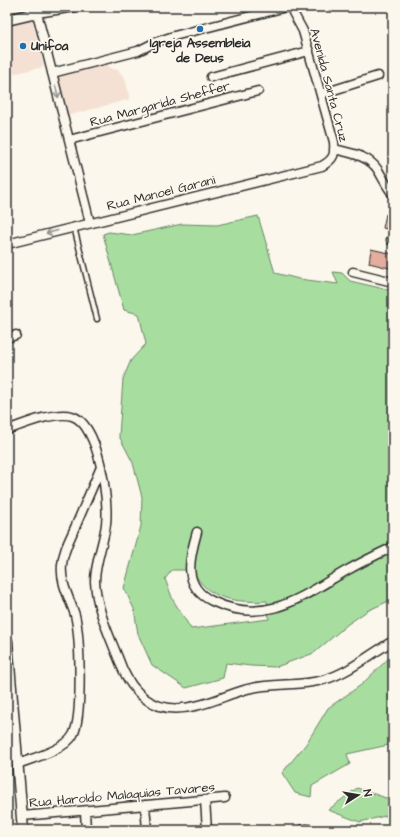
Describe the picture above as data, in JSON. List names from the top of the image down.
{
  "streets": {
    "street": [
      "Avenida Santa Cruz",
      "Rua Margarida Sheffer",
      "Rua Manoel Garani",
      "Rua Haroldo Malaquias Tavares"
    ]
  },
  "crossings": [
    ["Avenida Santa Cruz", "Rua Manoel Garani"]
  ],
  "places": ["Igreja Assembleia de Deus", "Unifoa"],
  "north": "right"
}
